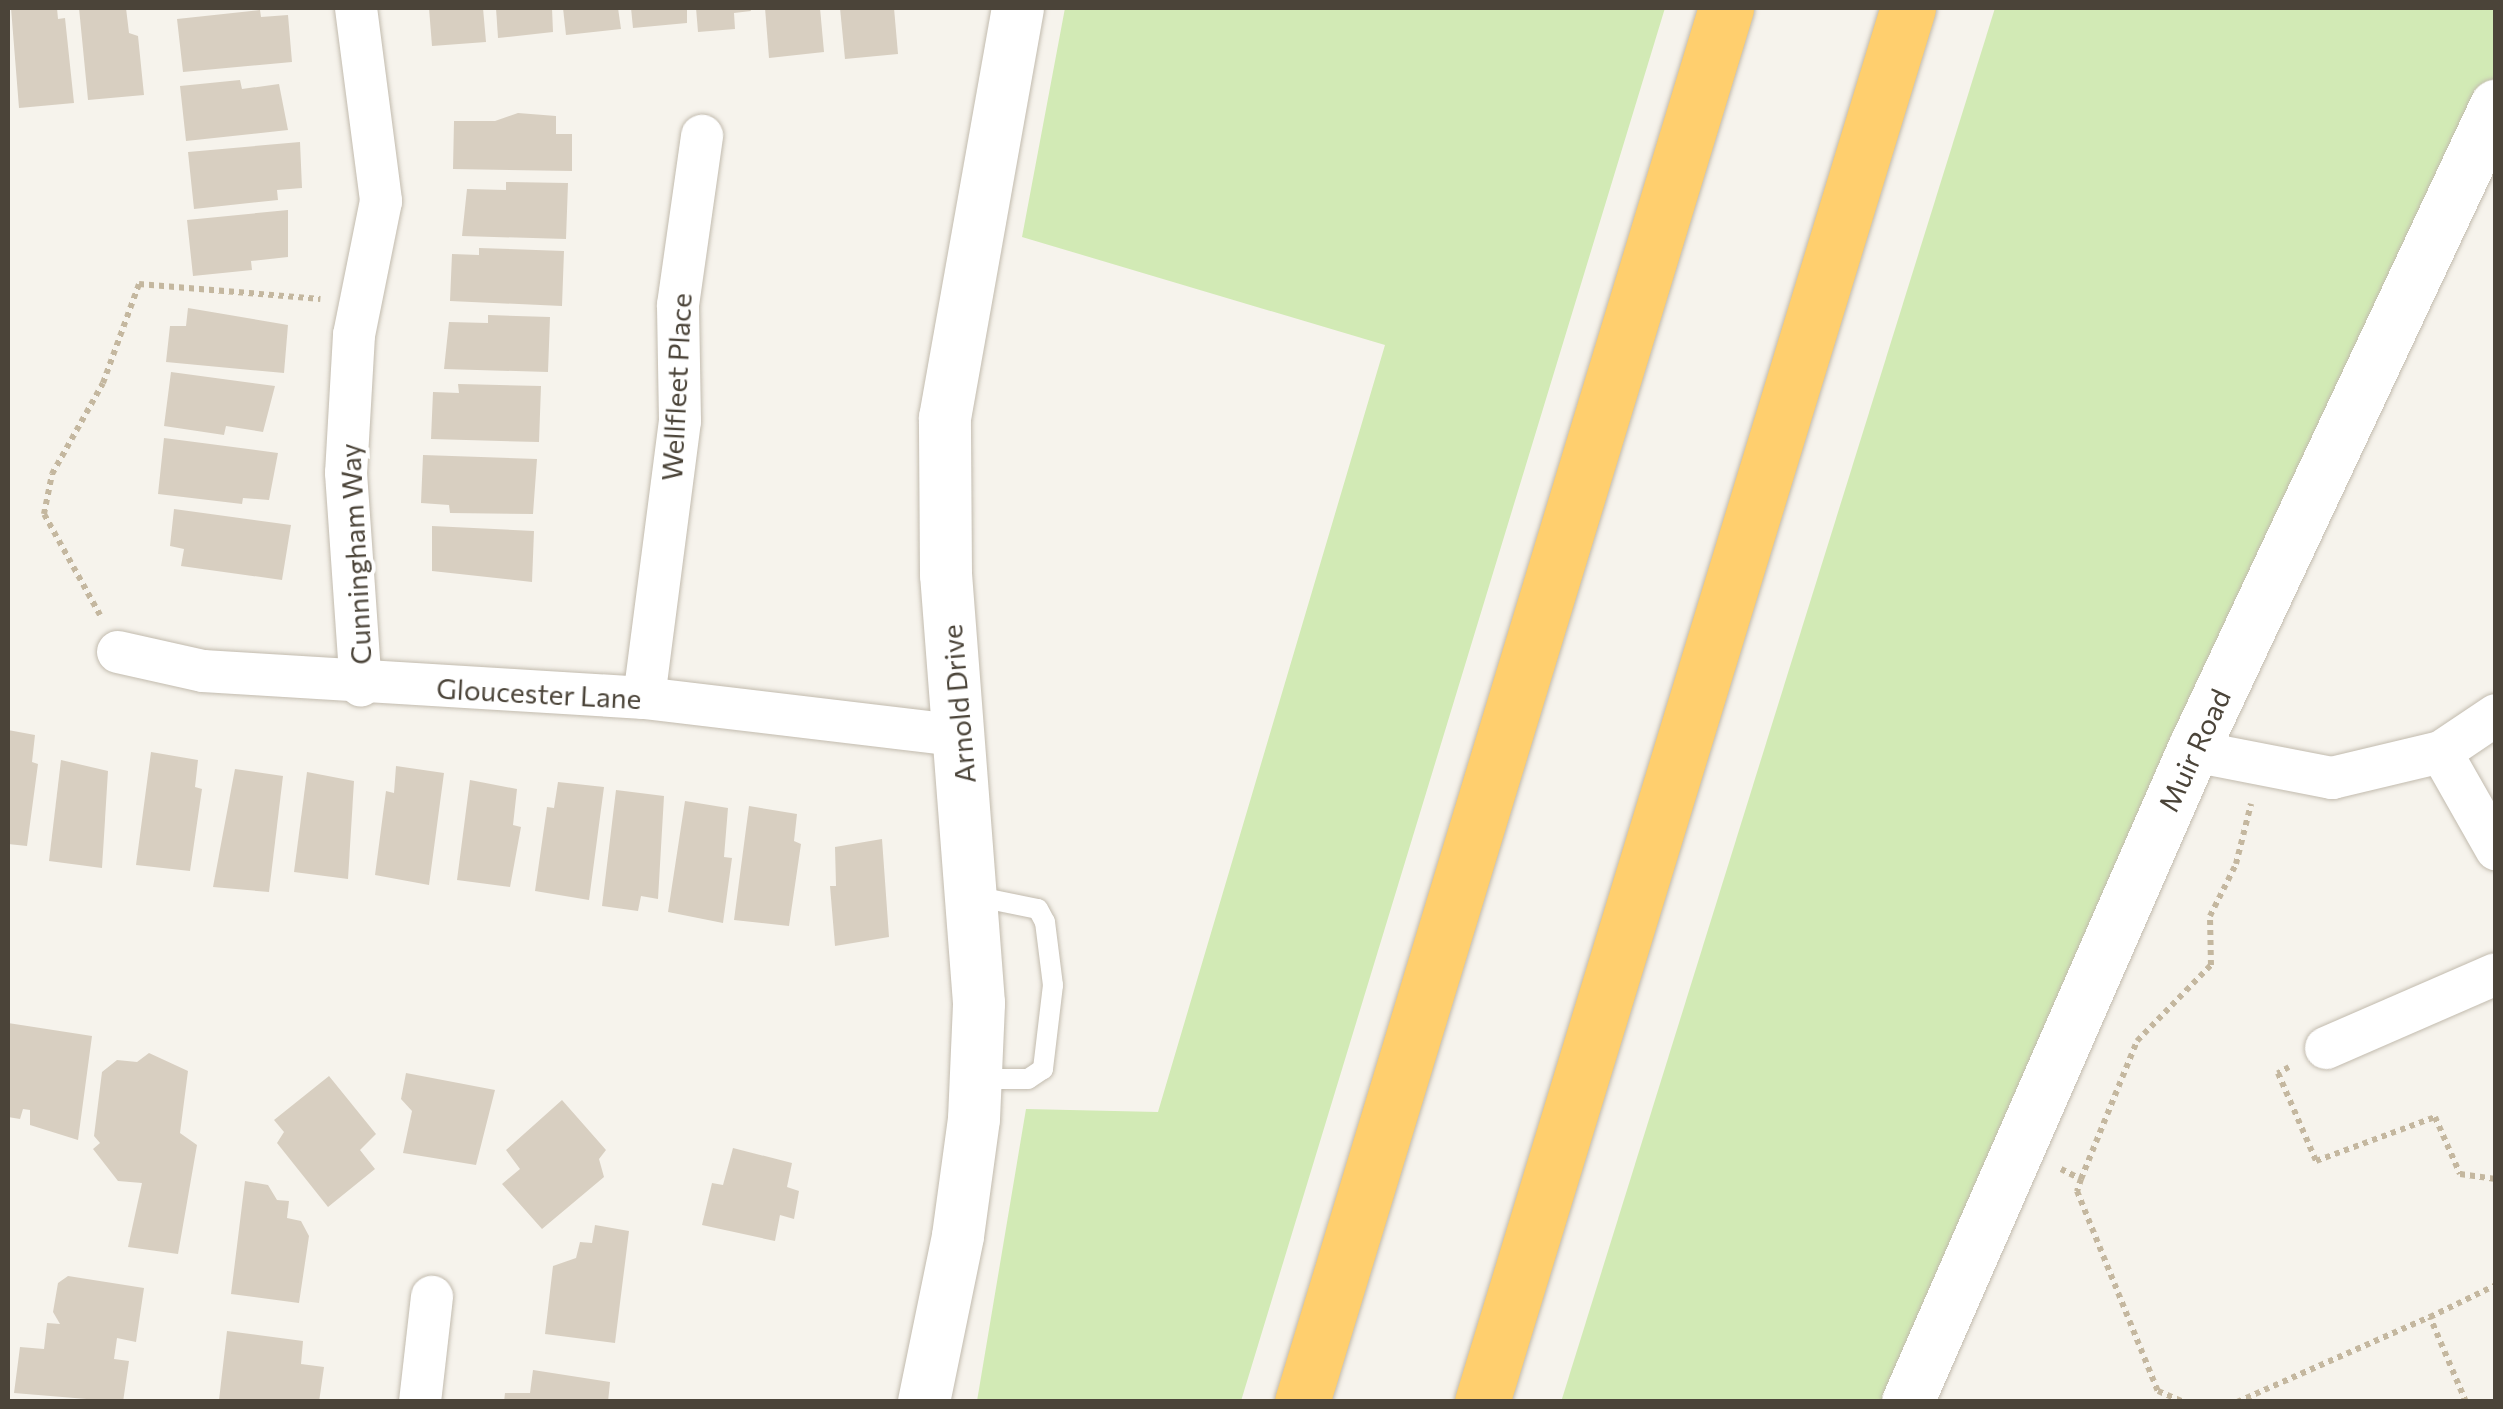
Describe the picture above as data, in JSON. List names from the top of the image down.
{
  "streets": {
    "street": [
      "Wellfleet Place",
      "Cunningham Way",
      "Gloucester Lane",
      "Arnold Drive",
      "Muir Road"
    ]
  },
  "crossings": [
    ["Wellfleet Place", "Gloucester Lane"],
    ["Cunningham Way", "Gloucester Lane"],
    ["Gloucester Lane", "Arnold Drive"]
  ]
}
